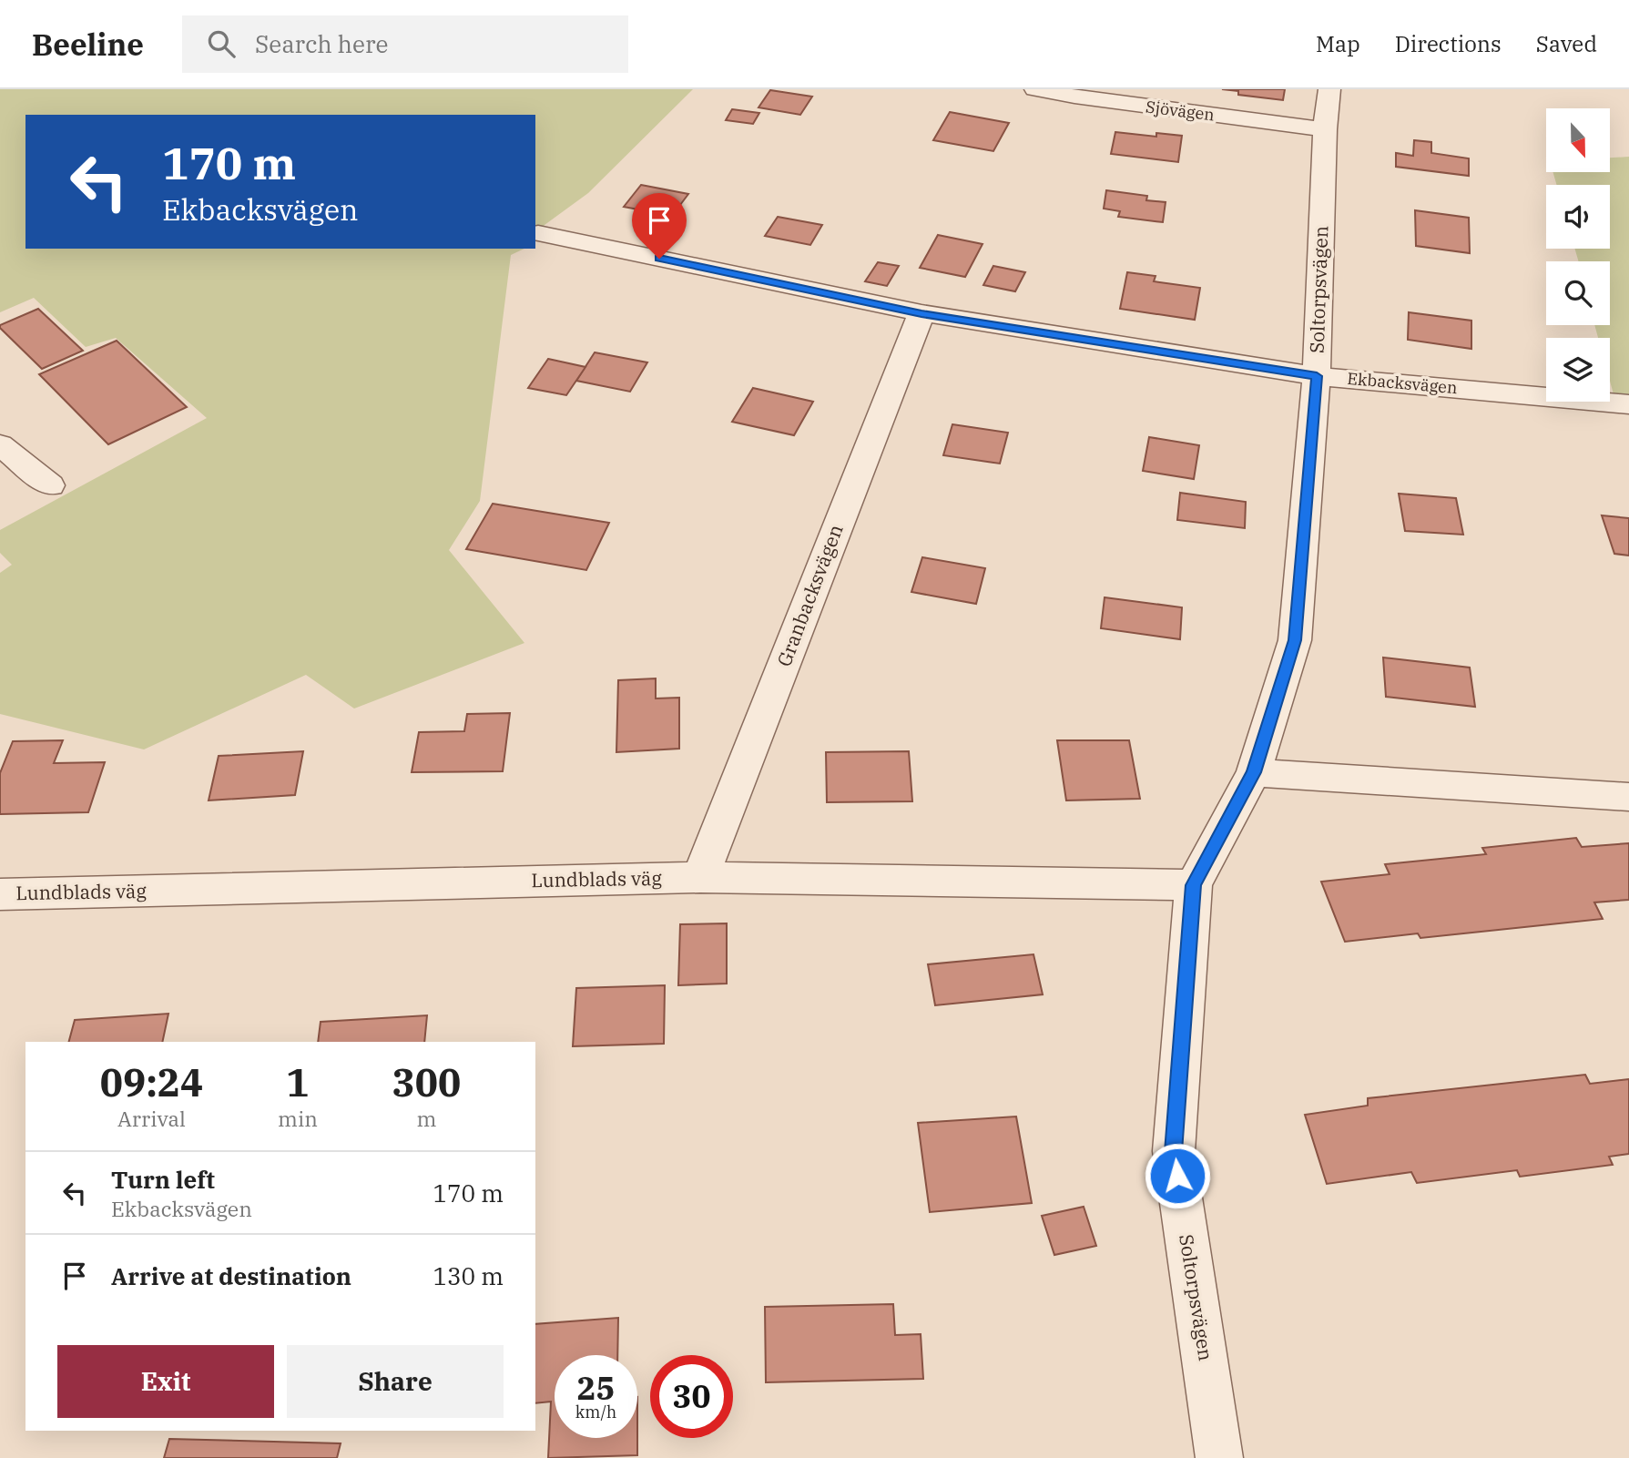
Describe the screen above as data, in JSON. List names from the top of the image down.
{
  "streets": {
    "street": [
      "Sjövägen",
      "Soltorpsvägen",
      "Ekbacksvägen",
      "Granbacksvägen",
      "Lundblads väg"
    ]
  },
  "crossings": [
    ["Sjövägen", "Soltorpsvägen"],
    ["Soltorpsvägen", "Ekbacksvägen"],
    ["Soltorpsvägen", "Lundblads väg"],
    ["Ekbacksvägen", "Granbacksvägen"],
    ["Granbacksvägen", "Lundblads väg"]
  ],
  "north": "bottom",
  "page": {
    "header": "Beeline",
    "search": "Search here",
    "nav": ["Map", "Directions", "Saved"],
    "turn": ["170 m", "Ekbacksvägen"],
    "eta": [
      "09:24",
      "Arrival",
      "1",
      "min",
      "300",
      "m"
    ],
    "list": [
      {
        "name": "Turn left",
        "note": "Ekbacksvägen",
        "value": "170 m"
      },
      {
        "name": "Arrive at destination",
        "value": "130 m"
      }
    ],
    "buttons": ["Exit", "Share"],
    "speed": "25 km/h",
    "limit": "30"
  }
}
